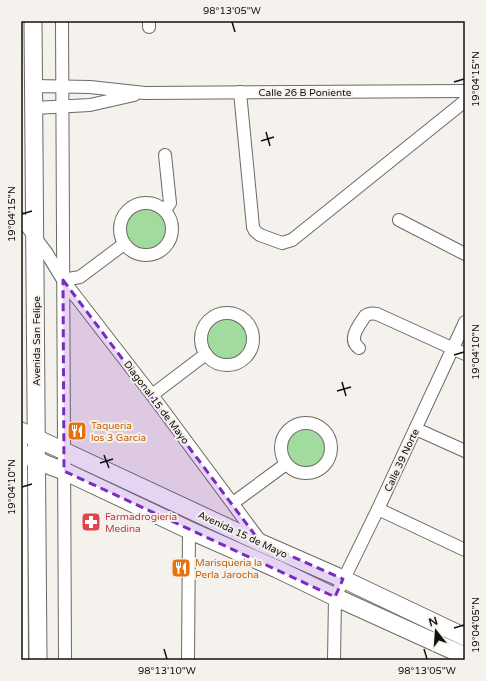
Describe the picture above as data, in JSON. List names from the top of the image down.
{
  "streets": {
    "main road": ["Avenida San Felipe", "Avenida 15 de Mayo"],
    "street": ["Calle 26 B Poniente", "Diagonal 15 de Mayo", "Calle 39 Norte"]
  },
  "crossings": [
    ["Calle 26 B Poniente", "Avenida San Felipe"],
    ["Avenida San Felipe", "Diagonal 15 de Mayo"],
    ["Avenida San Felipe", "Avenida 15 de Mayo"],
    ["Diagonal 15 de Mayo", "Avenida 15 de Mayo"],
    ["Calle 39 Norte", "Avenida 15 de Mayo"]
  ],
  "places": {
    "restaurant": ["Taqueria los 3 Garcia", "Marisqueria la Perla Jarocha"],
    "pharmacy": ["Farmadrogieria Medina"]
  },
  "north": "top",
  "coordinates": [
    "98°13'05\"W",
    "19°04'15\"N",
    "19°04'10\"N",
    "19°04'05\"N",
    "98°13'10\"W"
  ]
}
